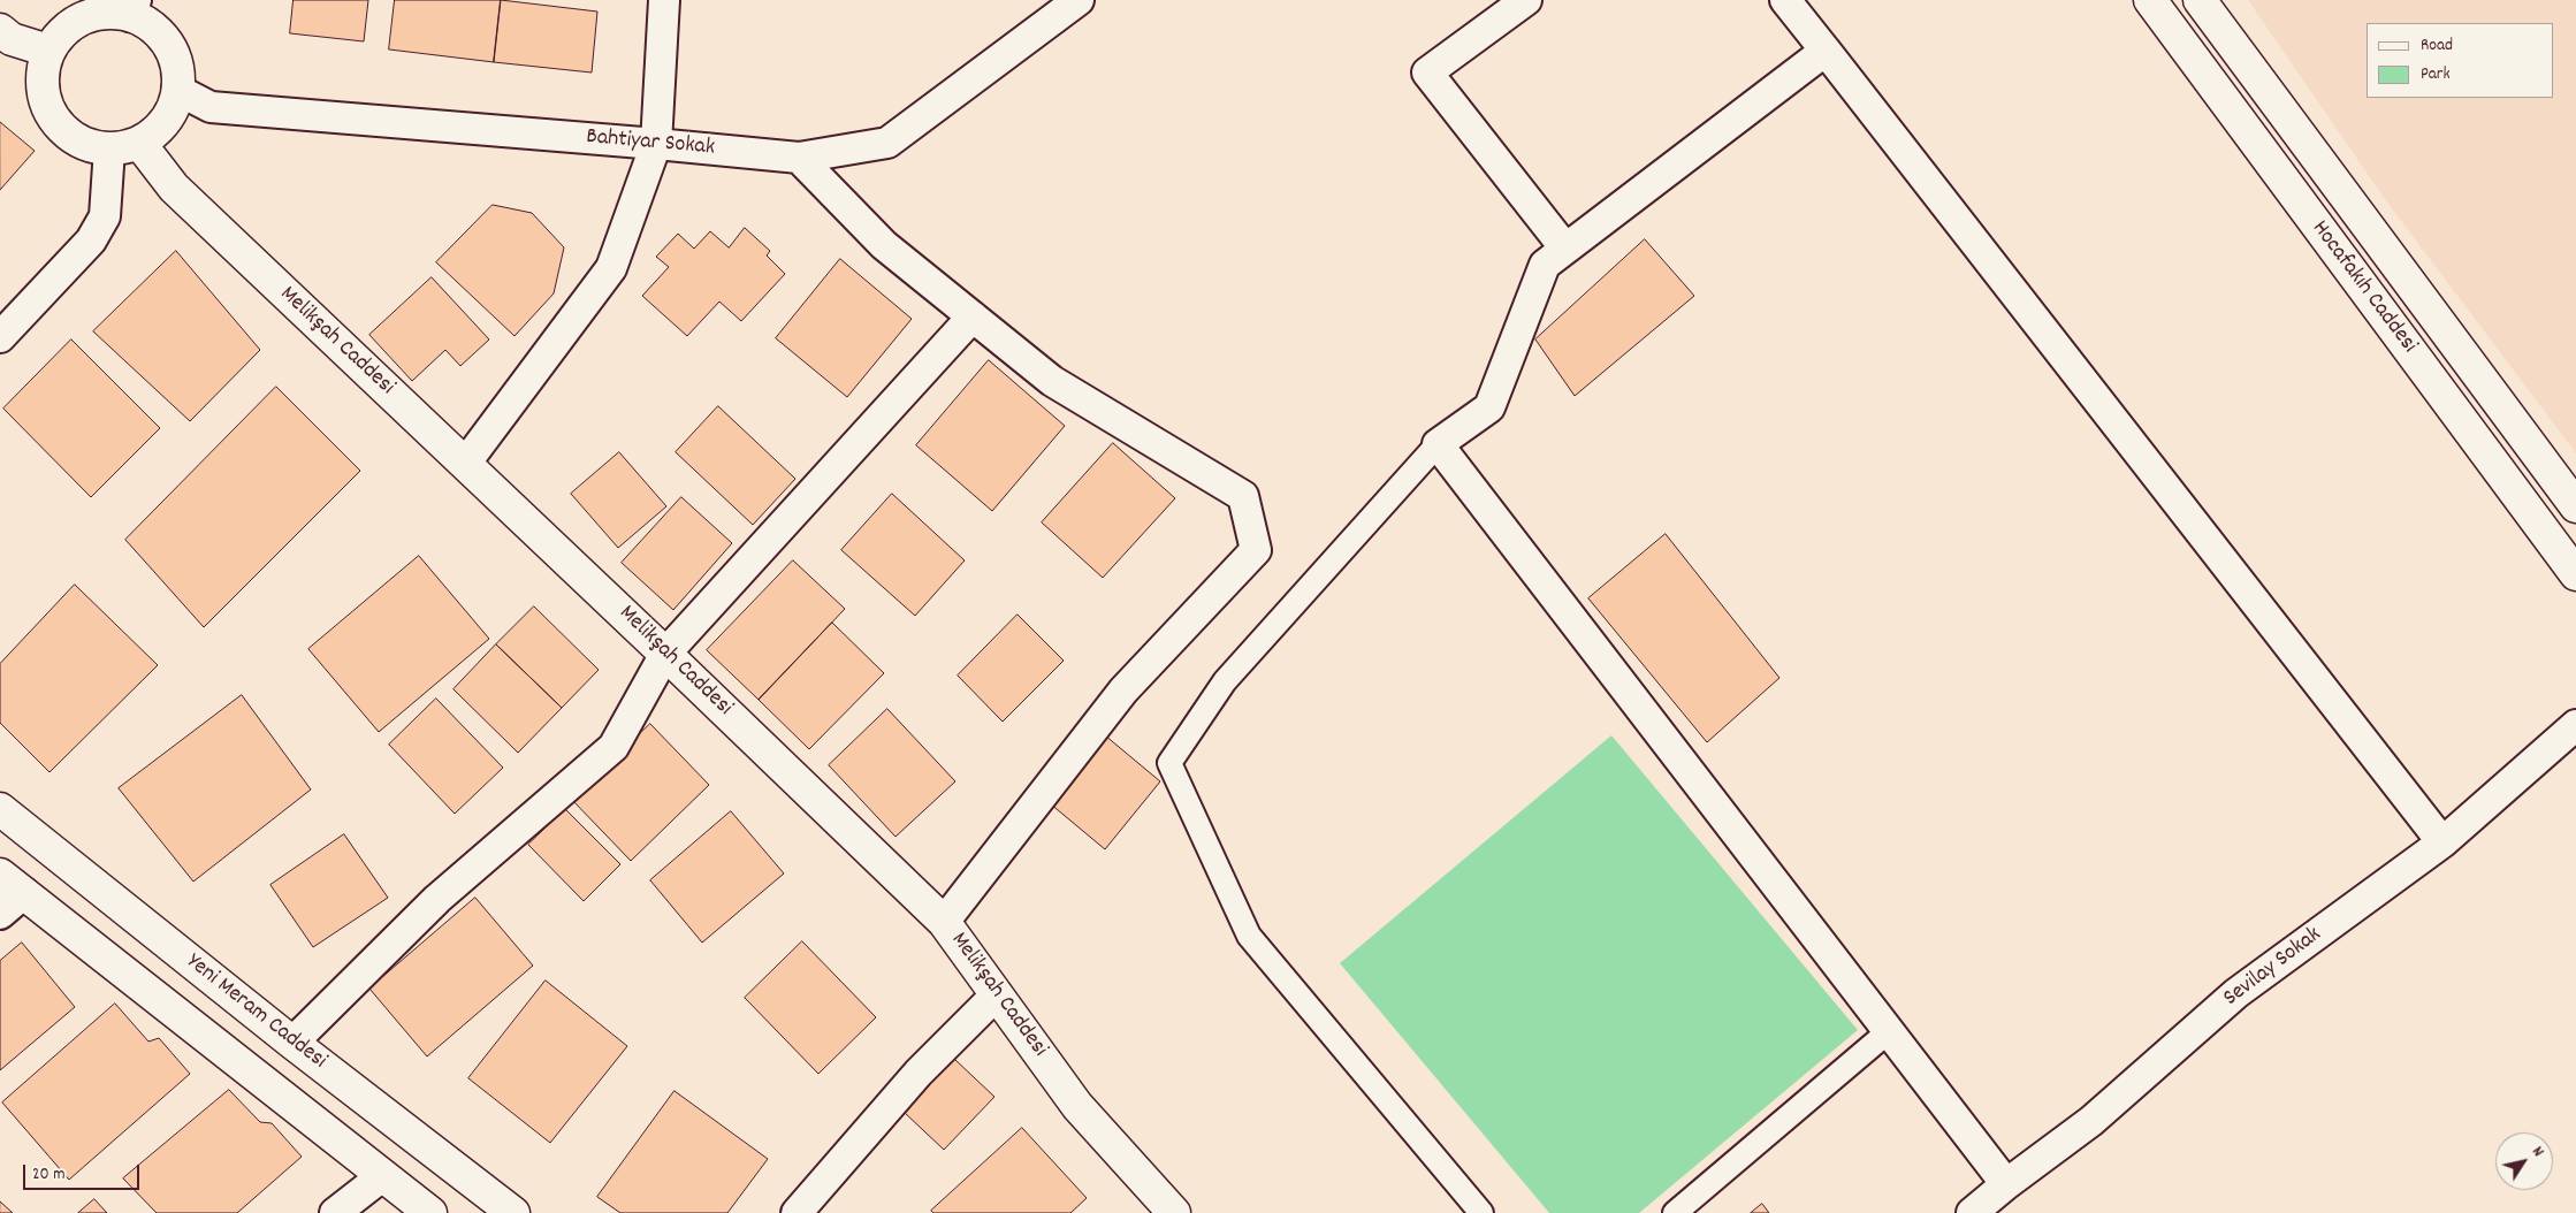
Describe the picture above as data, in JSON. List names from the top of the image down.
{
  "streets": {
    "street": [
      "Bahtiyar Sokak",
      "Hocafakıh Caddesi",
      "Melikşah Caddesi",
      "Sevilay Sokak",
      "Yeni Meram Caddesi"
    ]
  },
  "crossings": [
    ["Bahtiyar Sokak", "Melikşah Caddesi"]
  ],
  "legend": ["Road", "Park"],
  "scale_bar": "20 m",
  "north": "top right"
}
